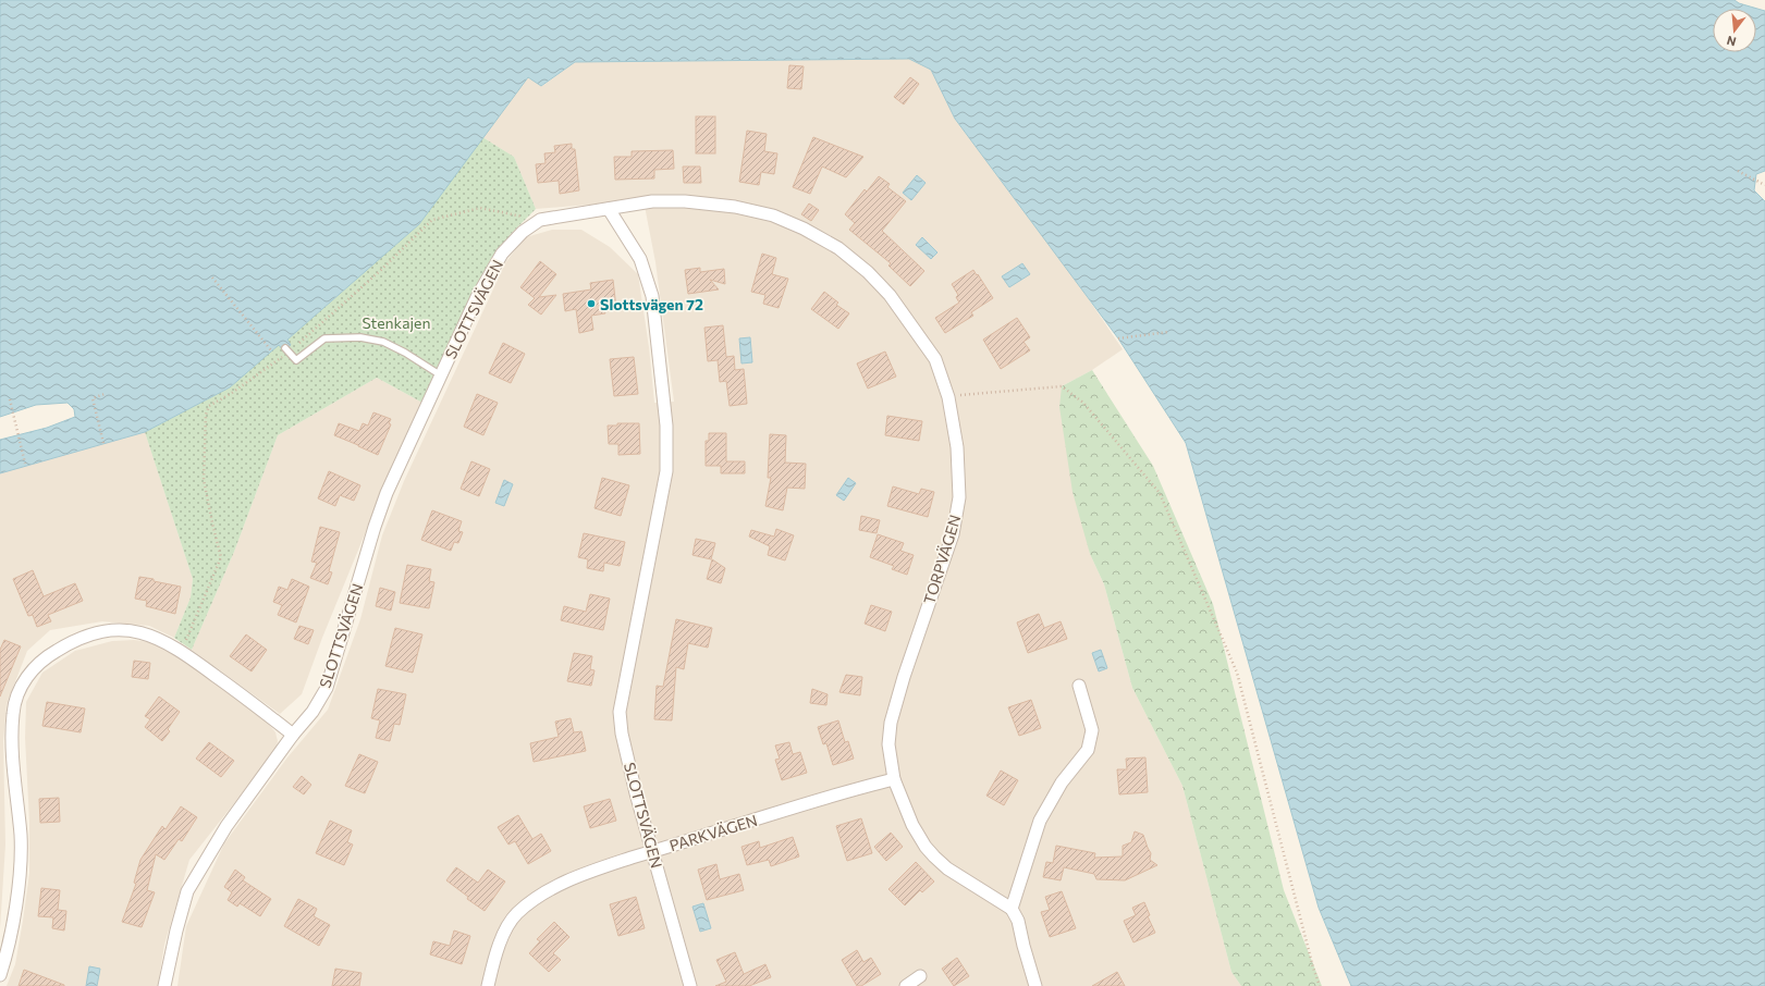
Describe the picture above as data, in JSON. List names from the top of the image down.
{
  "streets": {
    "street": ["SLOTTSVÄGEN", "TORPVÄGEN", "PARKVÄGEN"]
  },
  "crossings": [
    ["SLOTTSVÄGEN", "TORPVÄGEN"],
    ["SLOTTSVÄGEN", "PARKVÄGEN"],
    ["TORPVÄGEN", "PARKVÄGEN"]
  ],
  "parks": ["Stenkajen"],
  "places": ["Slottsvägen 72"],
  "north": "bottom"
}
